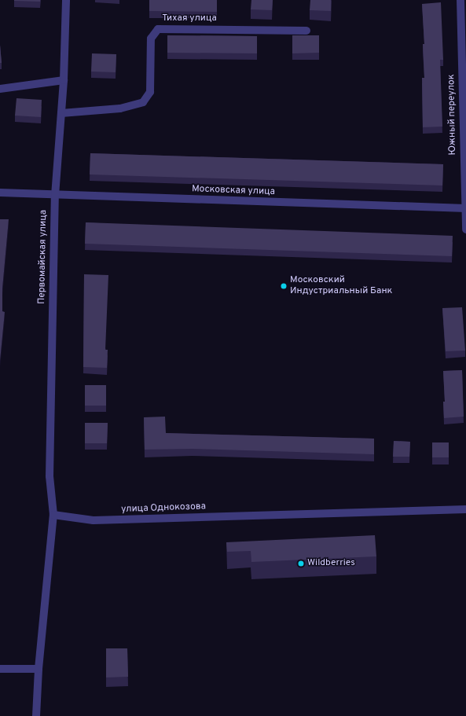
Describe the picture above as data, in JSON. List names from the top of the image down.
{
  "streets": {
    "street": [
      "Тихая улица",
      "Южный переулок",
      "Московская улица",
      "Первомайская улица",
      "улица Однокозова"
    ]
  },
  "crossings": [
    ["Тихая улица", "Первомайская улица"],
    ["Южный переулок", "Московская улица"],
    ["Московская улица", "Первомайская улица"],
    ["Первомайская улица", "улица Однокозова"]
  ],
  "places": ["Московский Индустриальный Банк", "Wildberries"]
}
